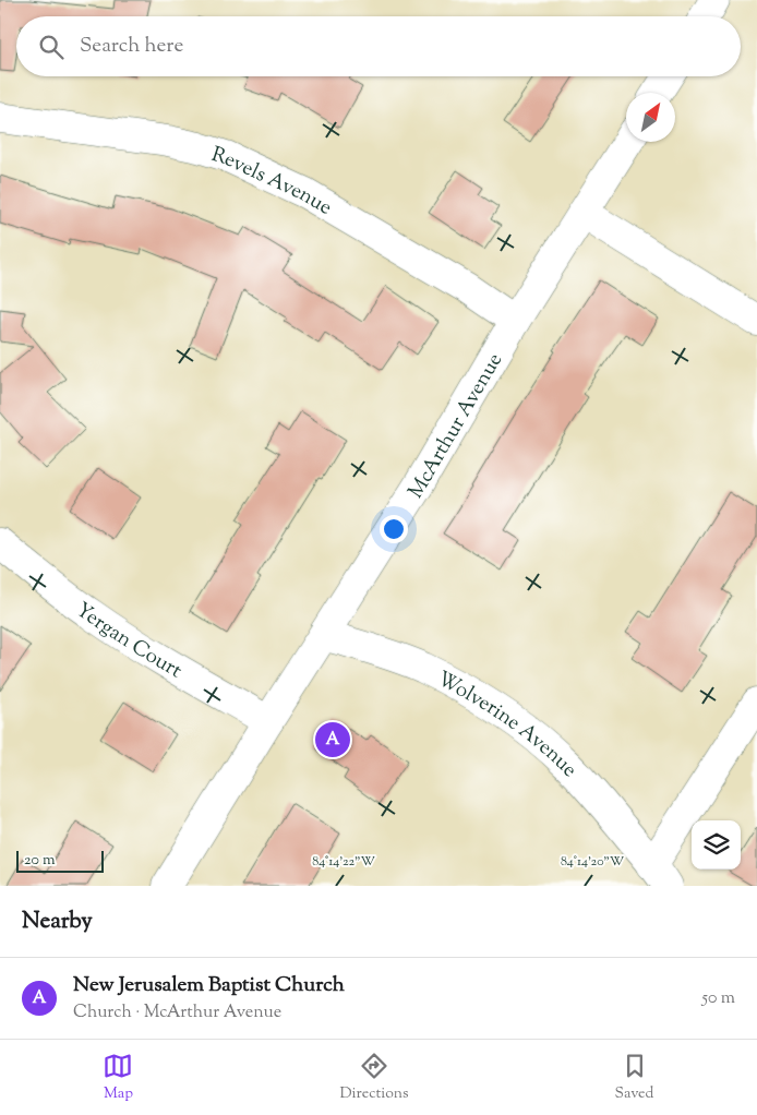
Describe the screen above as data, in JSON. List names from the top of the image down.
{
  "streets": {
    "street": [
      "Revels Avenue",
      "McArthur Avenue",
      "Yergan Court",
      "Wolverine Avenue"
    ]
  },
  "crossings": [
    ["Revels Avenue", "McArthur Avenue"],
    ["McArthur Avenue", "Yergan Court"],
    ["McArthur Avenue", "Wolverine Avenue"]
  ],
  "scale_bar": "20 m",
  "north": "top right",
  "page": {
    "search": "Search here",
    "pins": "A",
    "scale": "20 m",
    "heading": "Nearby",
    "list": [
      {
        "mark": "A",
        "name": "New Jerusalem Baptist Church",
        "note": "Church · McArthur Avenue",
        "value": "50 m"
      }
    ],
    "nav": ["Map", "Directions", "Saved"]
  },
  "coordinates": ["84°14'22\"W", "84°14'20\"W"]
}
